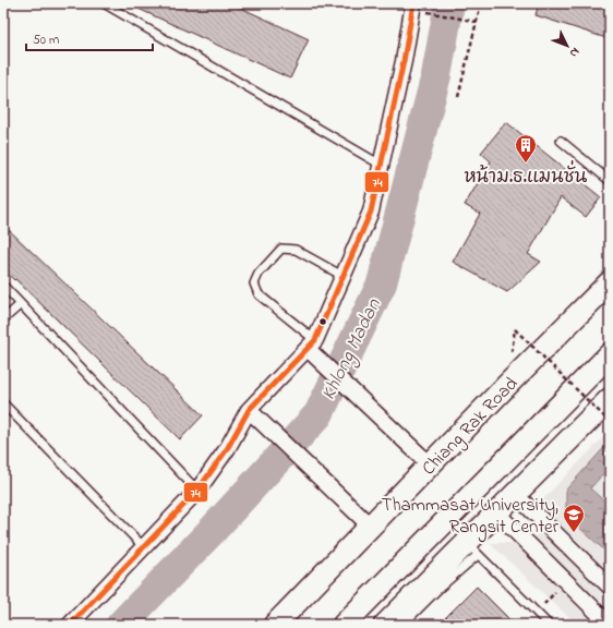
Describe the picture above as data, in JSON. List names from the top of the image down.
{
  "streets": {
    "main road": ["Chiang Rak Road"]
  },
  "water": ["Khlong Madan"],
  "places": {
    "building": ["หน้าม.ธ.แมนชั่น"],
    "school or university": ["Thammasat University, Rangsit Center"]
  },
  "lines": ["transit line 74"],
  "scale_bar": "50 m",
  "north": "bottom right"
}
